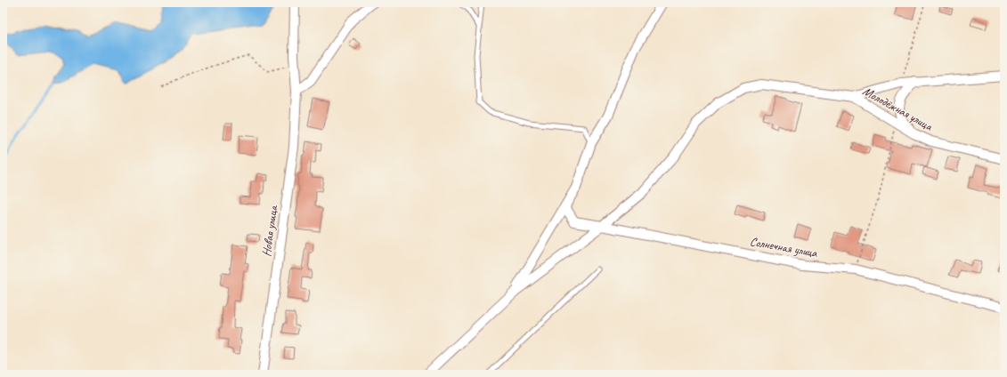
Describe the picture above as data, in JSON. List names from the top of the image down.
{
  "streets": {
    "street": ["Молодёжная улица", "Новая улица", "Солнечная улица"]
  },
  "crossings": [
    ["Молодёжная улица", "Солнечная улица"]
  ]
}
